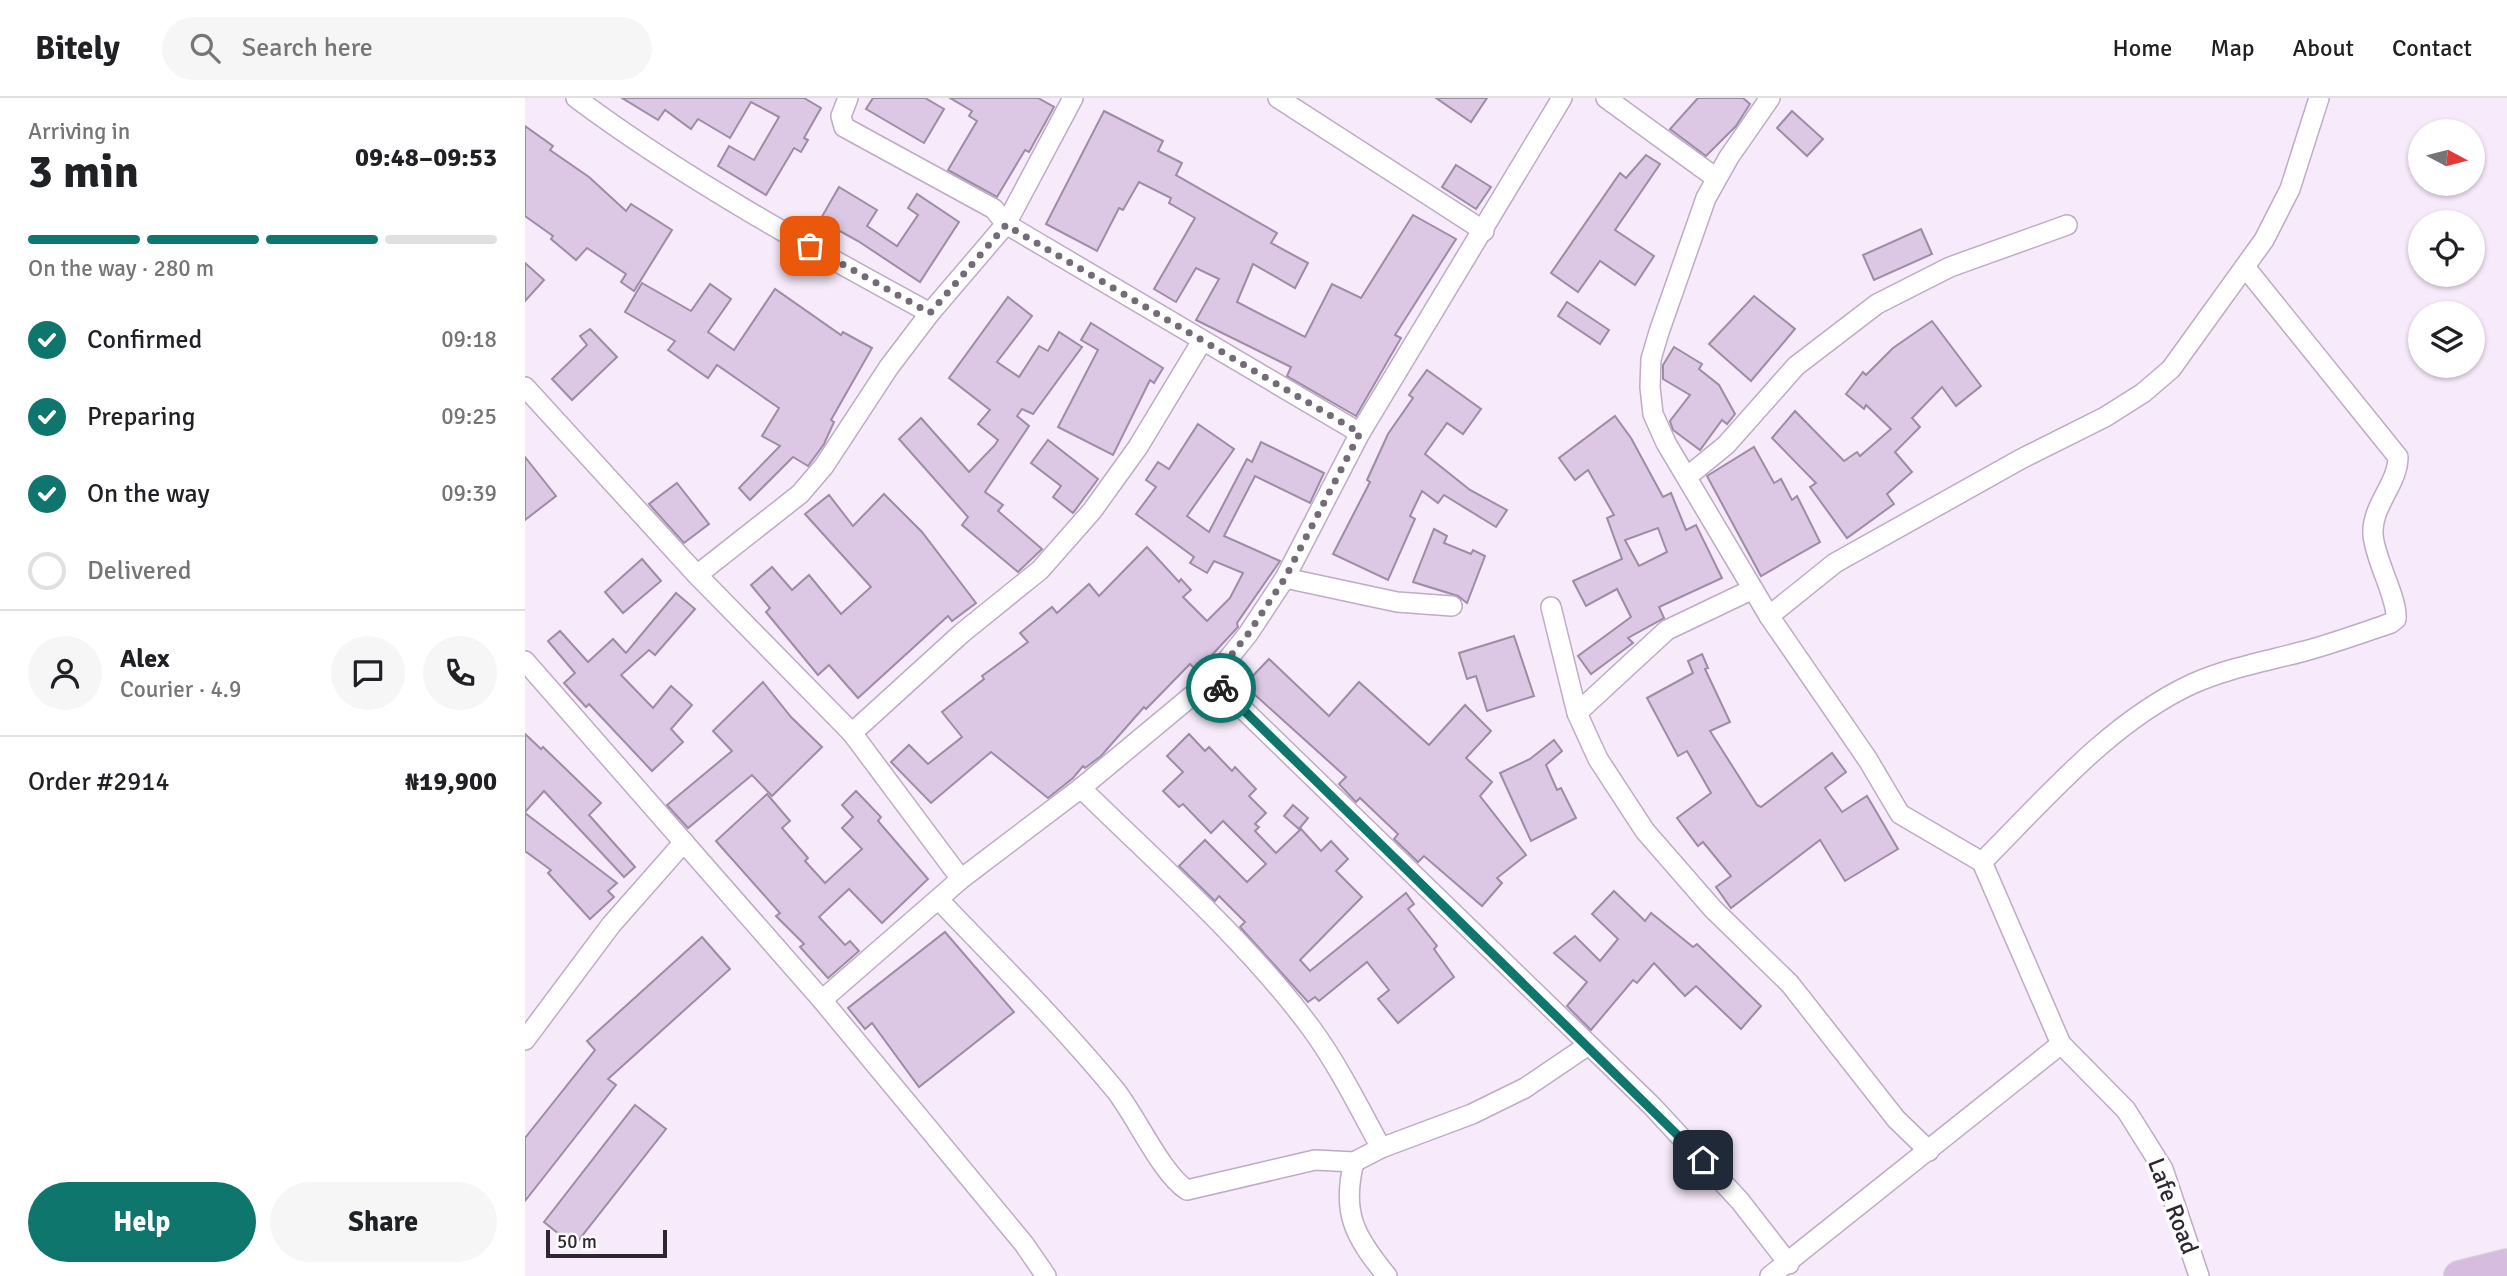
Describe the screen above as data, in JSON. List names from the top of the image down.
{
  "streets": {
    "street": ["Lafe Road"]
  },
  "scale_bar": "50 m",
  "north": "right",
  "page": {
    "header": "Bitely",
    "search": "Search here",
    "nav": [
      "Home",
      "Map",
      "About",
      "Contact"
    ],
    "heading": ["3 min", "Arriving in", "09:48–09:53"],
    "panel": [
      "Alex",
      "Courier · 4.9",
      "Order #2914",
      "₦19,900"
    ],
    "bar": "On the way · 280 m",
    "list": [
      ["Confirmed", "09:18"],
      ["Preparing", "09:25"],
      ["On the way", "09:39"],
      "Delivered"
    ],
    "buttons": ["Help", "Share"],
    "scale": "50 m"
  }
}
